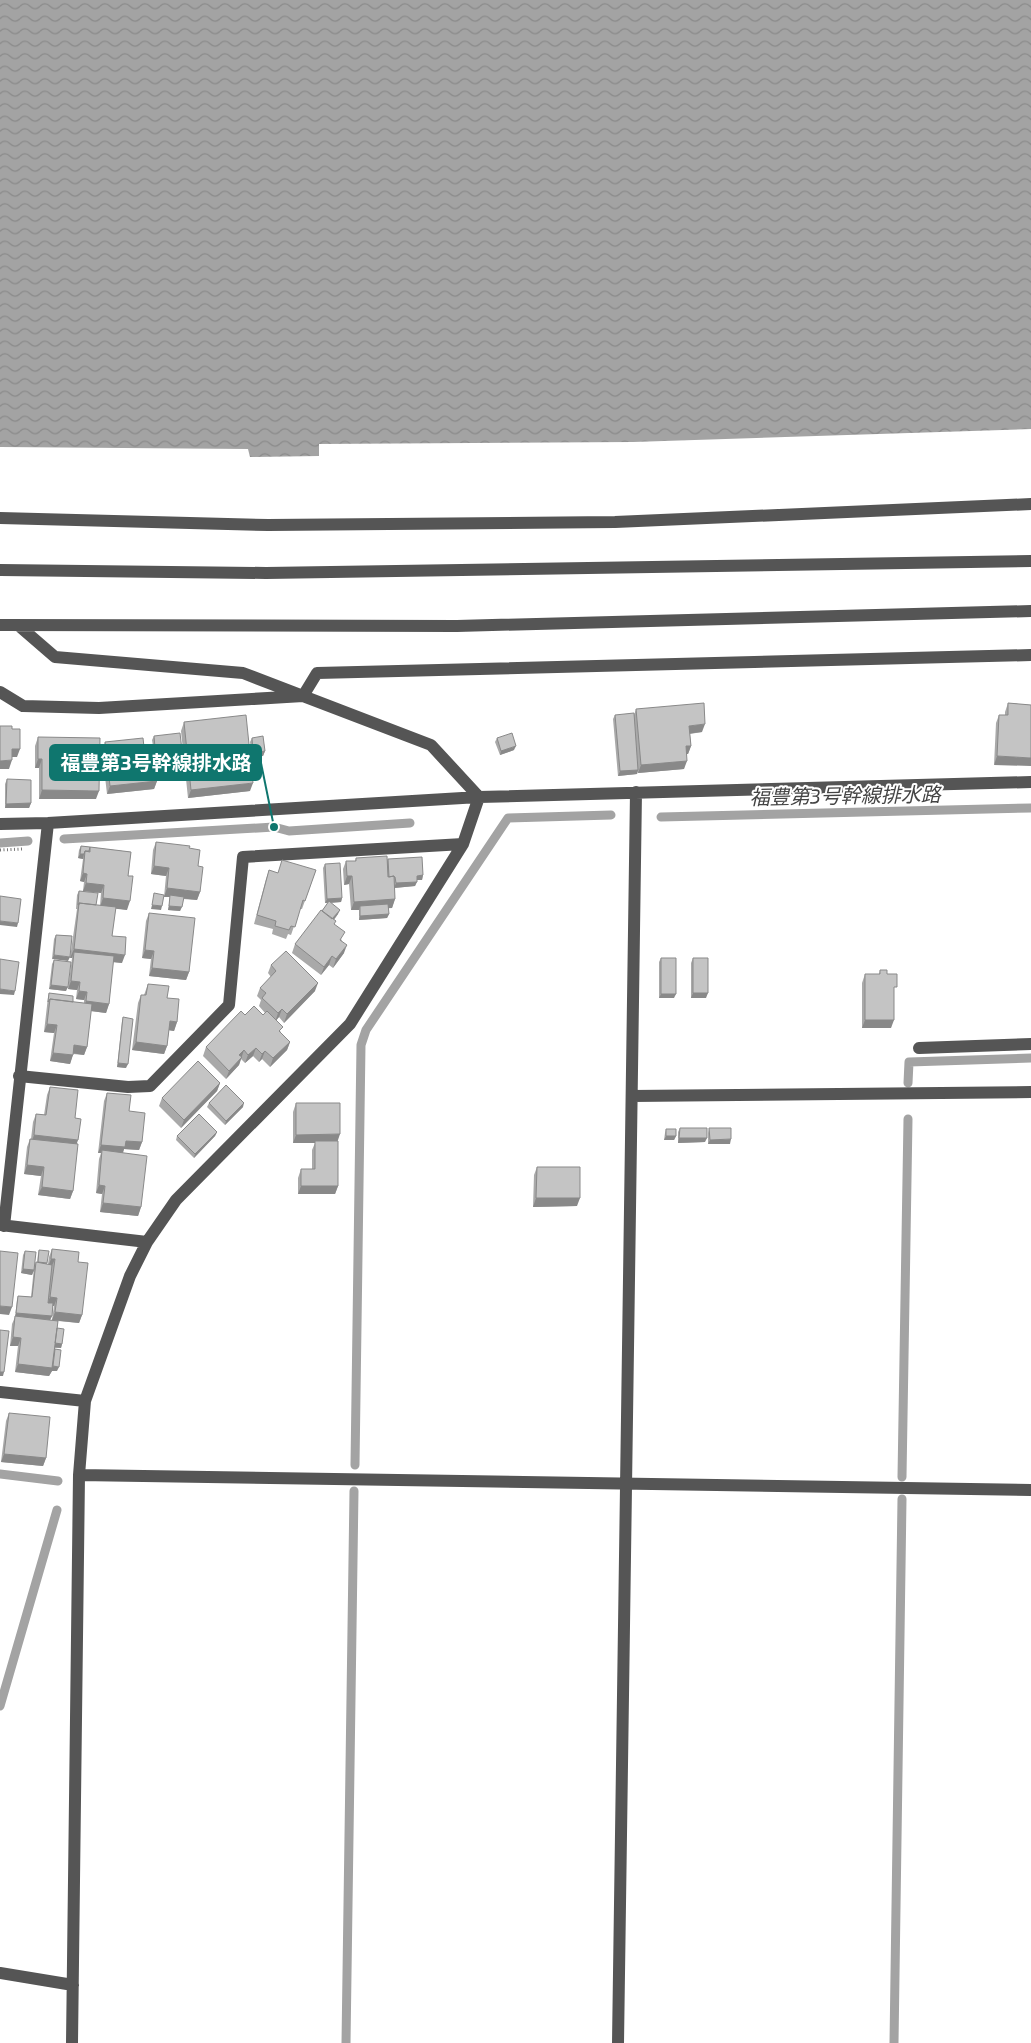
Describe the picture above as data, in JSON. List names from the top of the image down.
{
  "water": ["福豊第3号幹線排水路"],
  "places": ["福豊第3号幹線排水路"]
}
